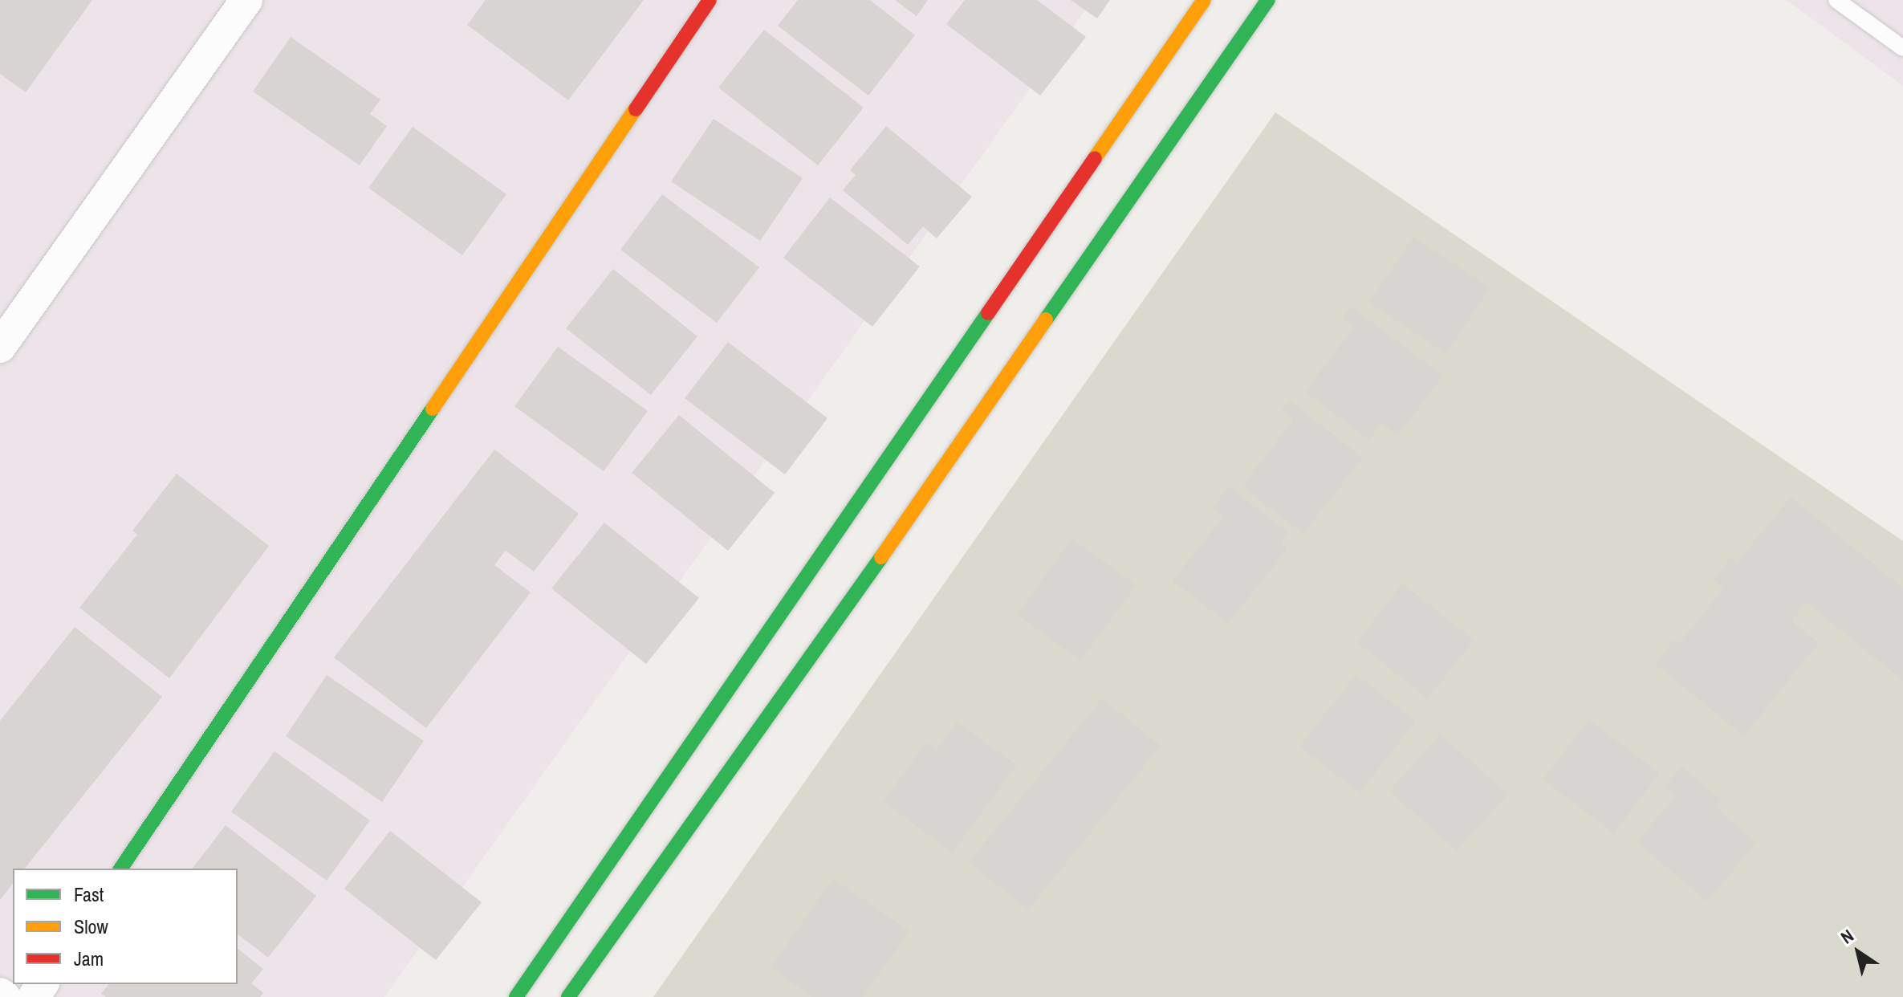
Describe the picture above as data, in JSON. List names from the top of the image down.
{
  "legend": ["Fast", "Slow", "Jam"],
  "north": "top left"
}
